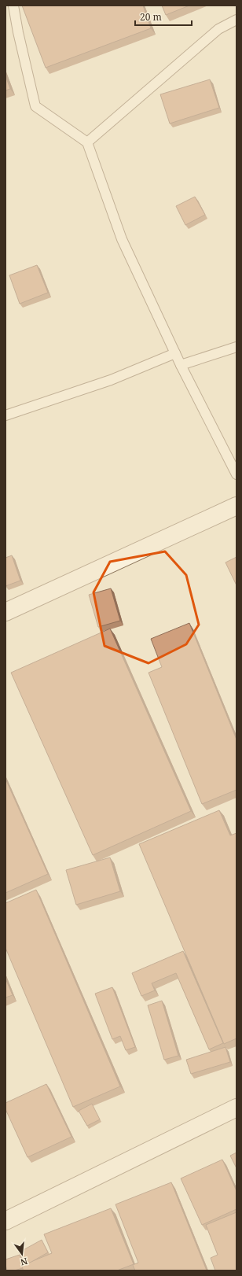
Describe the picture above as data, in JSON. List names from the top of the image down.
{
  "scale_bar": "20 m",
  "north": "bottom"
}
